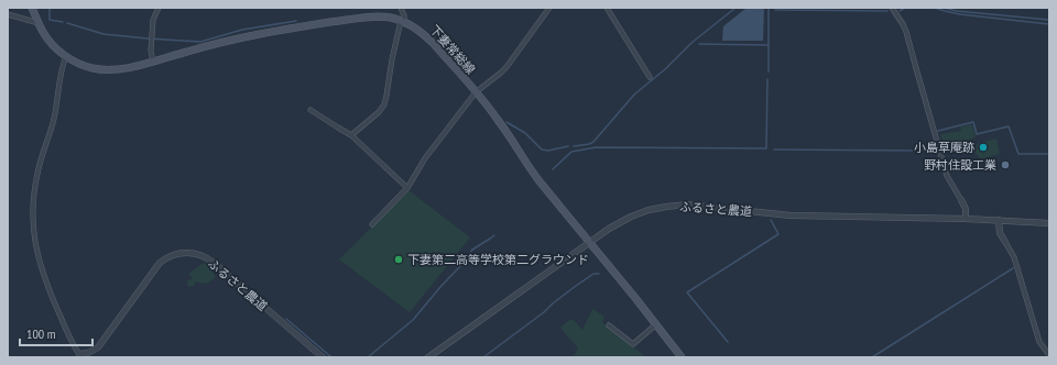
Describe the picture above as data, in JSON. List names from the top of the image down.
{
  "streets": {
    "main road": ["下妻常総線"],
    "street": ["ふるさと農道"]
  },
  "crossings": [
    ["下妻常総線", "ふるさと農道"]
  ],
  "places": ["小島草庵跡", "野村住設工業", "下妻第二高等学校第二グラウンド"],
  "scale_bar": "100 m"
}
